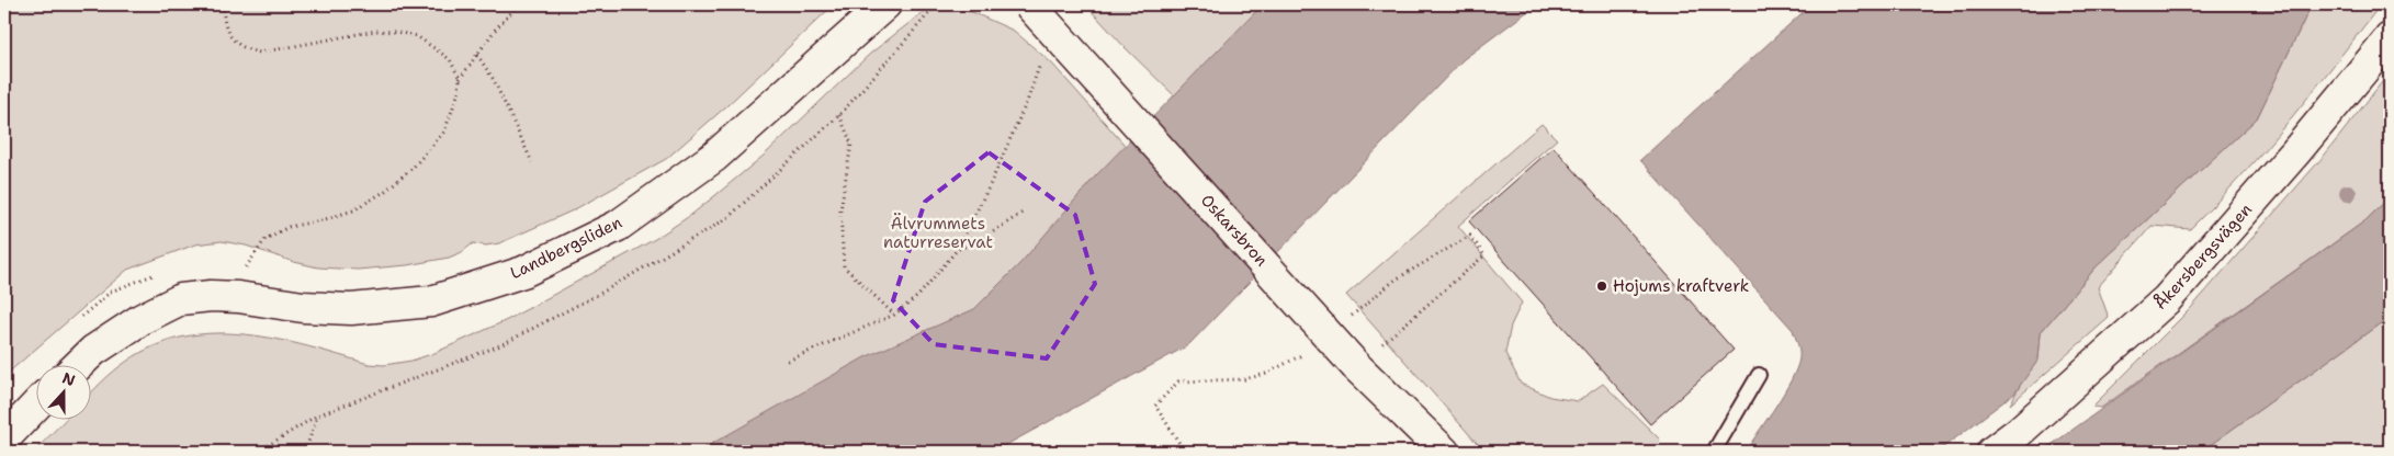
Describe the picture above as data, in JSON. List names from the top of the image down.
{
  "streets": {
    "street": ["Oskarsbron", "Landbergsliden", "Åkersbergsvägen"]
  },
  "parks": ["Älvrummets naturreservat"],
  "places": ["Hojums kraftverk"],
  "north": "top"
}
